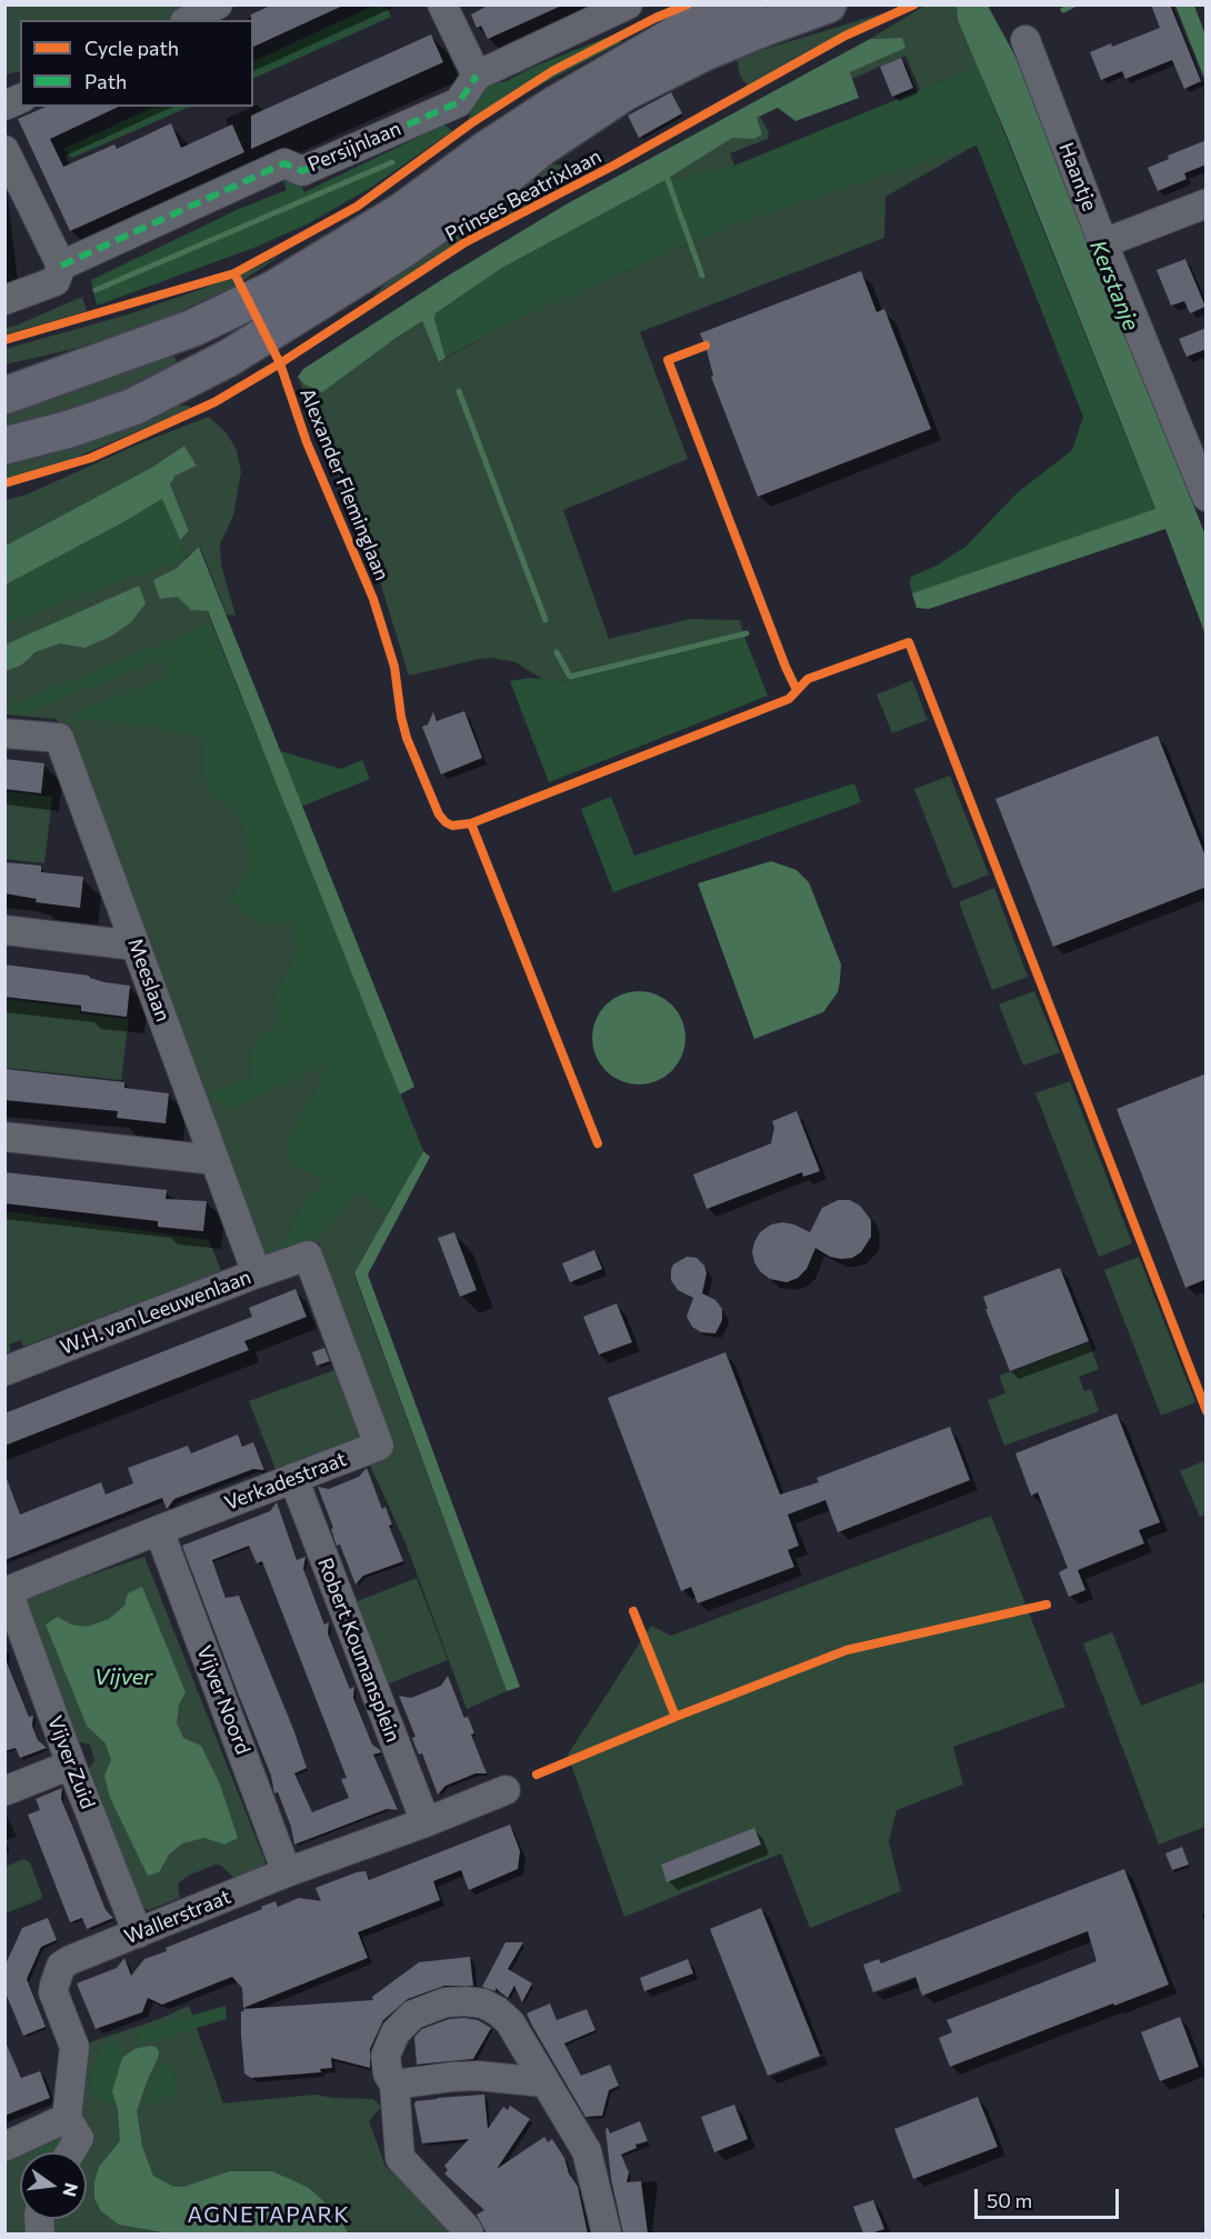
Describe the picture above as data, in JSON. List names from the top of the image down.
{
  "streets": {
    "main road": ["Prinses Beatrixlaan"],
    "street": [
      "Persijnlaan",
      "Haantje",
      "Meeslaan",
      "W.H. van Leeuwenlaan",
      "Verkadestraat",
      "Robert Koumansplein",
      "Vijver Noord",
      "Vijver Zuid",
      "Wallerstraat"
    ],
    "cycle path": ["Alexander Fleminglaan"]
  },
  "crossings": [
    ["Meeslaan", "W.H. van Leeuwenlaan"],
    ["W.H. van Leeuwenlaan", "Verkadestraat"],
    ["Verkadestraat", "Robert Koumansplein"],
    ["Verkadestraat", "Vijver Noord"],
    ["Verkadestraat", "Vijver Zuid"],
    ["Robert Koumansplein", "Wallerstraat"],
    ["Vijver Noord", "Wallerstraat"],
    ["Vijver Zuid", "Wallerstraat"]
  ],
  "districts": ["AGNETAPARK"],
  "water": ["Kerstanje", "Vijver"],
  "legend": ["Cycle path", "Path"],
  "scale_bar": "50 m",
  "north": "right"
}
